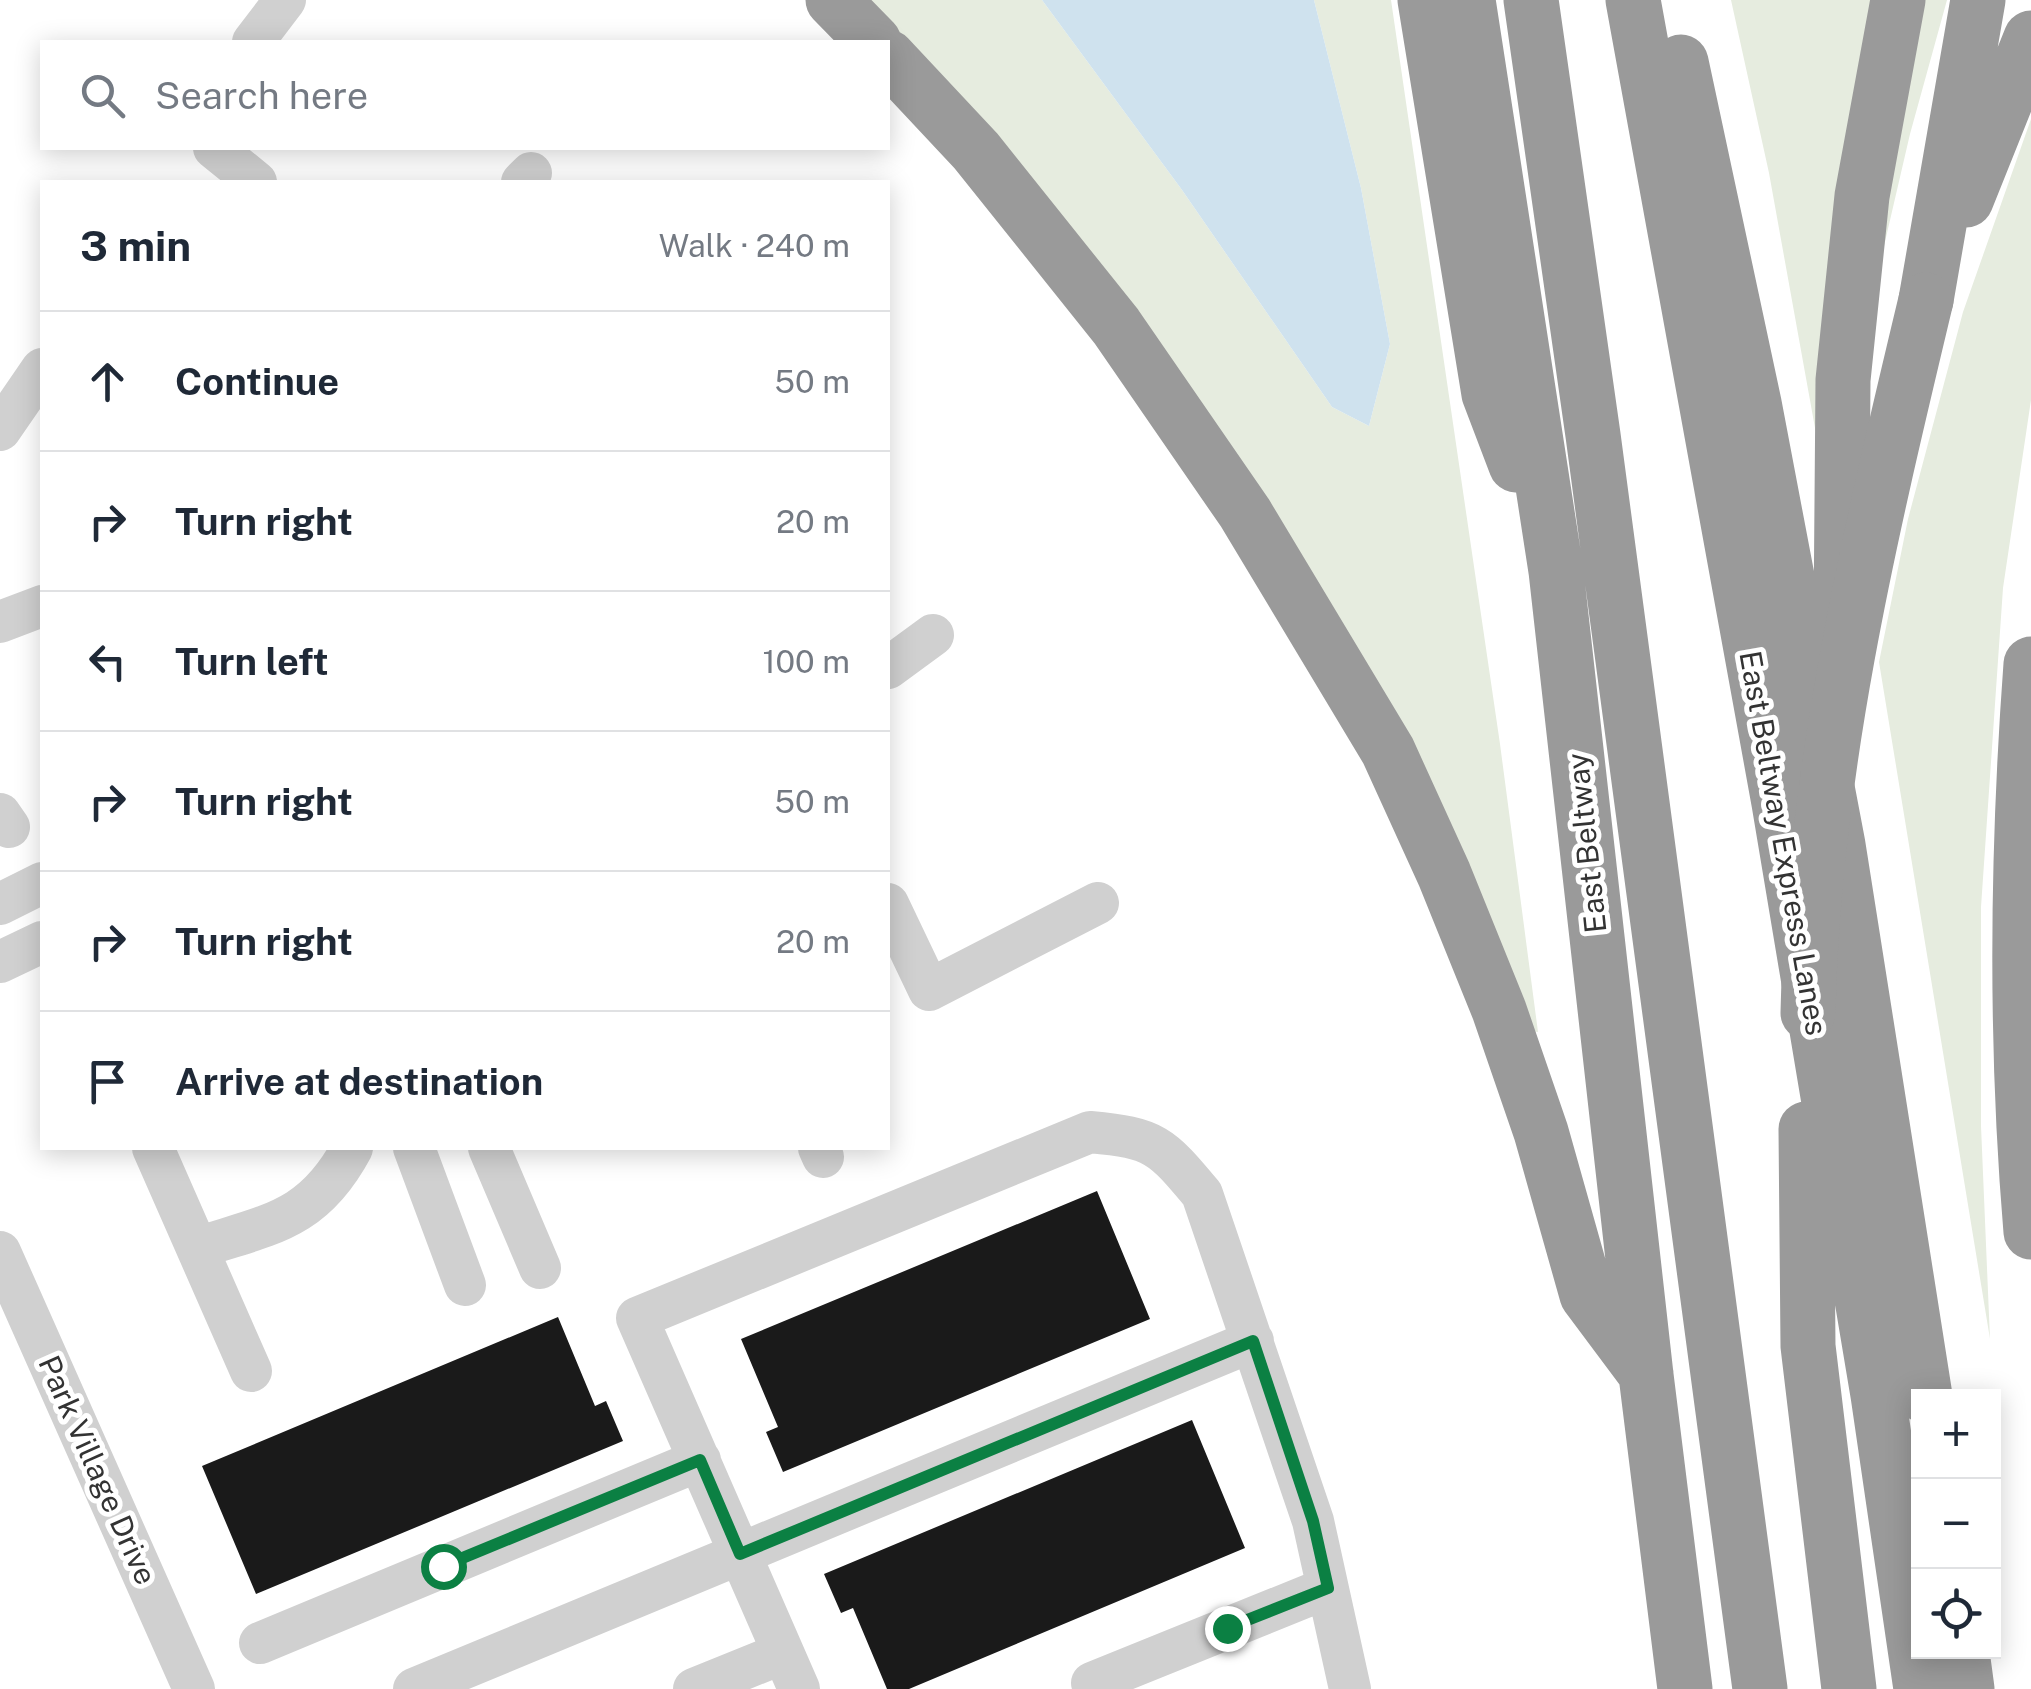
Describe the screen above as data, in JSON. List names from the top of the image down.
{
  "streets": {
    "highway": ["East Beltway", "East Beltway Express Lanes"],
    "street": ["Park Village Drive"]
  },
  "page": {
    "search": "Search here",
    "heading": ["3 min", "Walk · 240 m"],
    "list": [
      ["Continue", "50 m"],
      ["Turn right", "20 m"],
      ["Turn left", "100 m"],
      ["Turn right", "50 m"],
      ["Turn right", "20 m"],
      "Arrive at destination"
    ],
    "map_buttons": ["+", "−"]
  }
}
